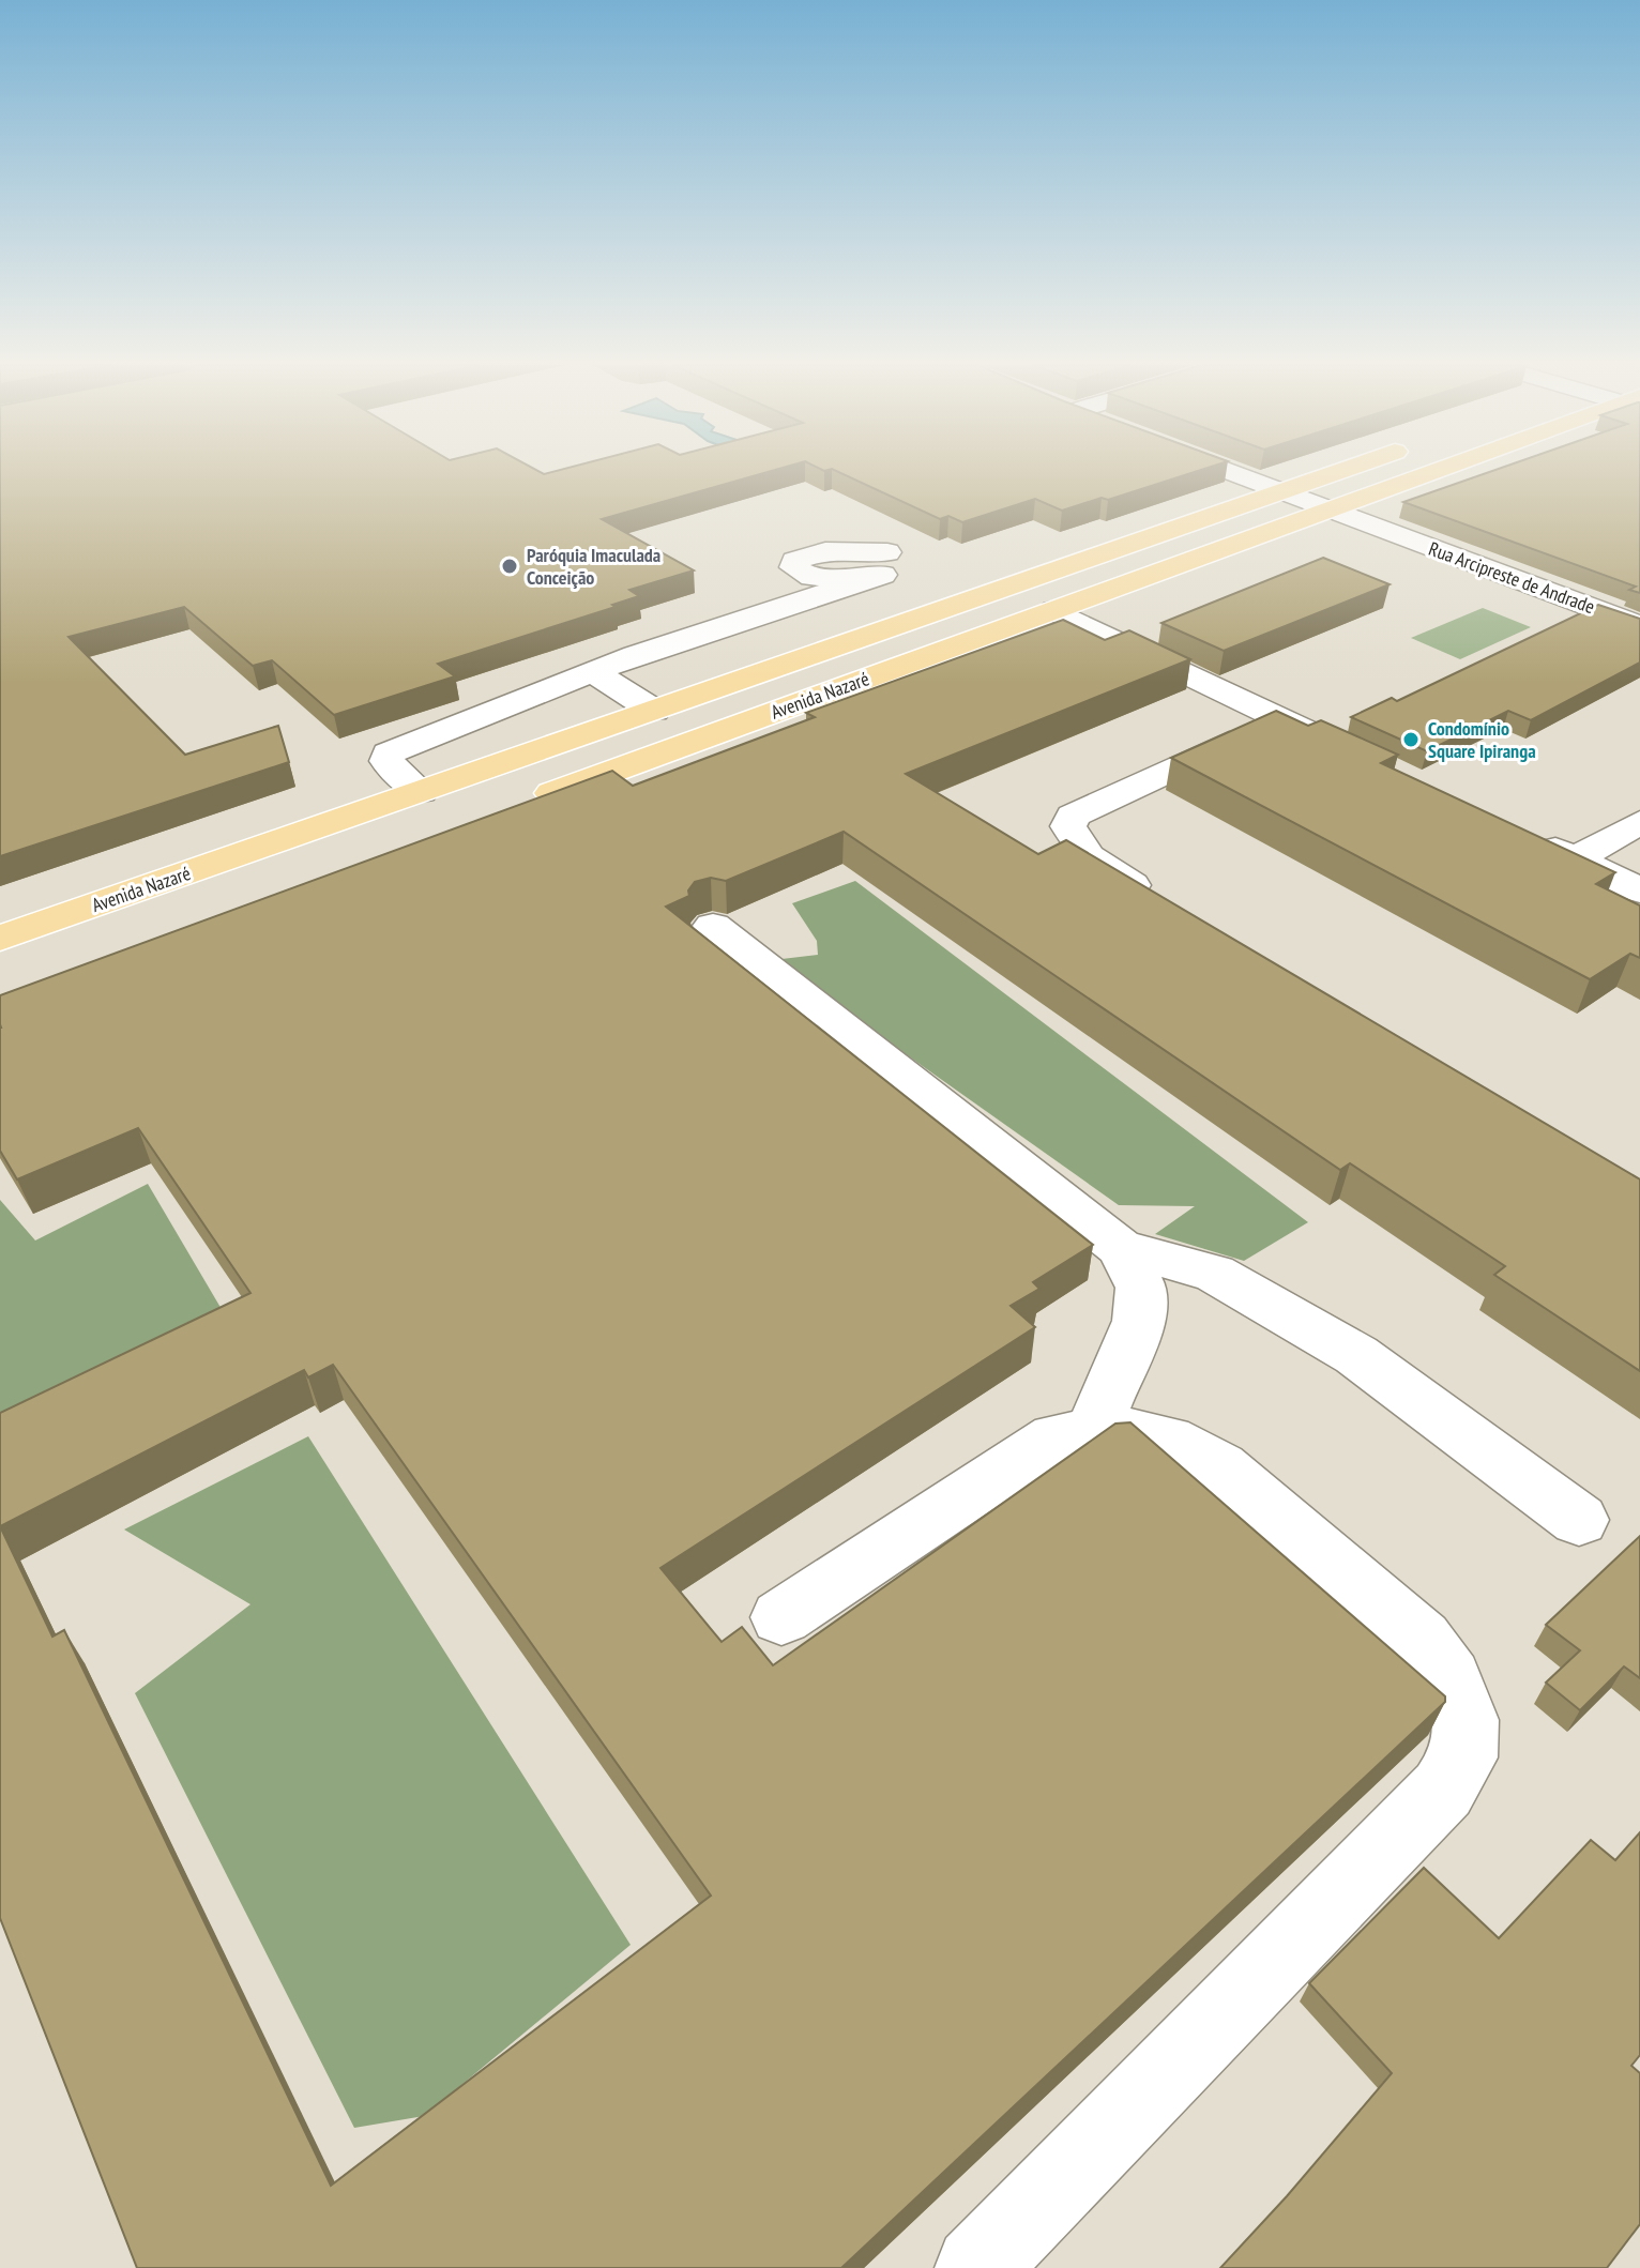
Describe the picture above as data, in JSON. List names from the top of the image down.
{
  "streets": {
    "main road": ["Avenida Nazaré"],
    "street": ["Rua Arcipreste de Andrade"]
  },
  "crossings": [
    ["Rua Arcipreste de Andrade", "Avenida Nazaré"]
  ],
  "places": ["Paróquia Imaculada Conceição", "Condomínio Square Ipiranga"]
}
